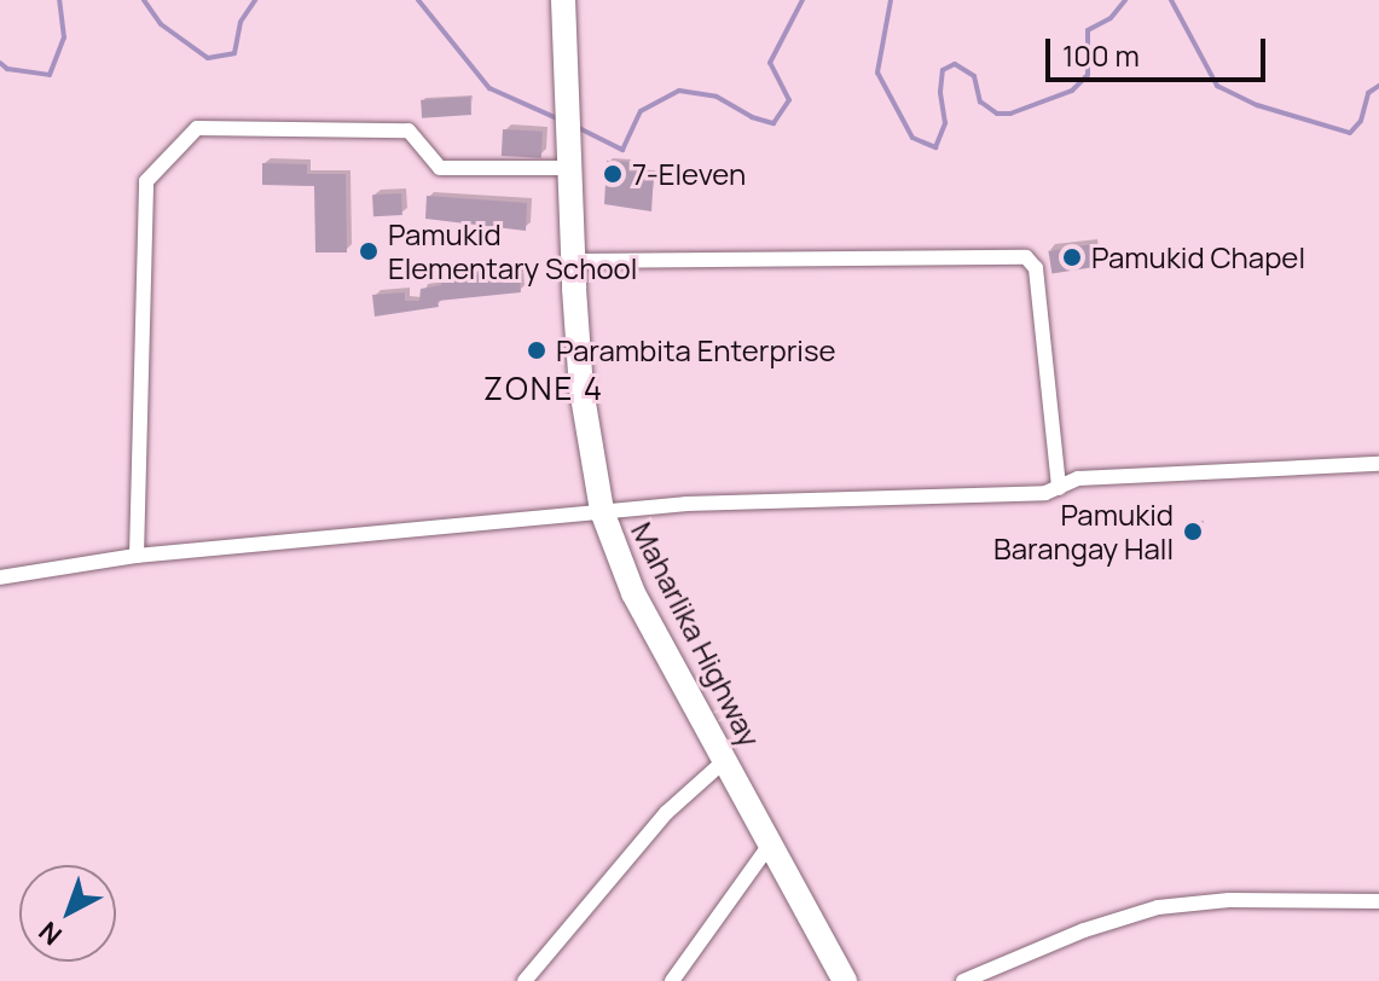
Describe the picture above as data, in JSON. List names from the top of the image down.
{
  "streets": {
    "highway": ["Maharlika Highway"]
  },
  "districts": ["ZONE 4"],
  "places": [
    "7-Eleven",
    "Pamukid Elementary School",
    "Pamukid Chapel",
    "Parambita Enterprise",
    "Pamukid Barangay Hall"
  ],
  "scale_bar": "100 m",
  "north": "bottom left"
}
